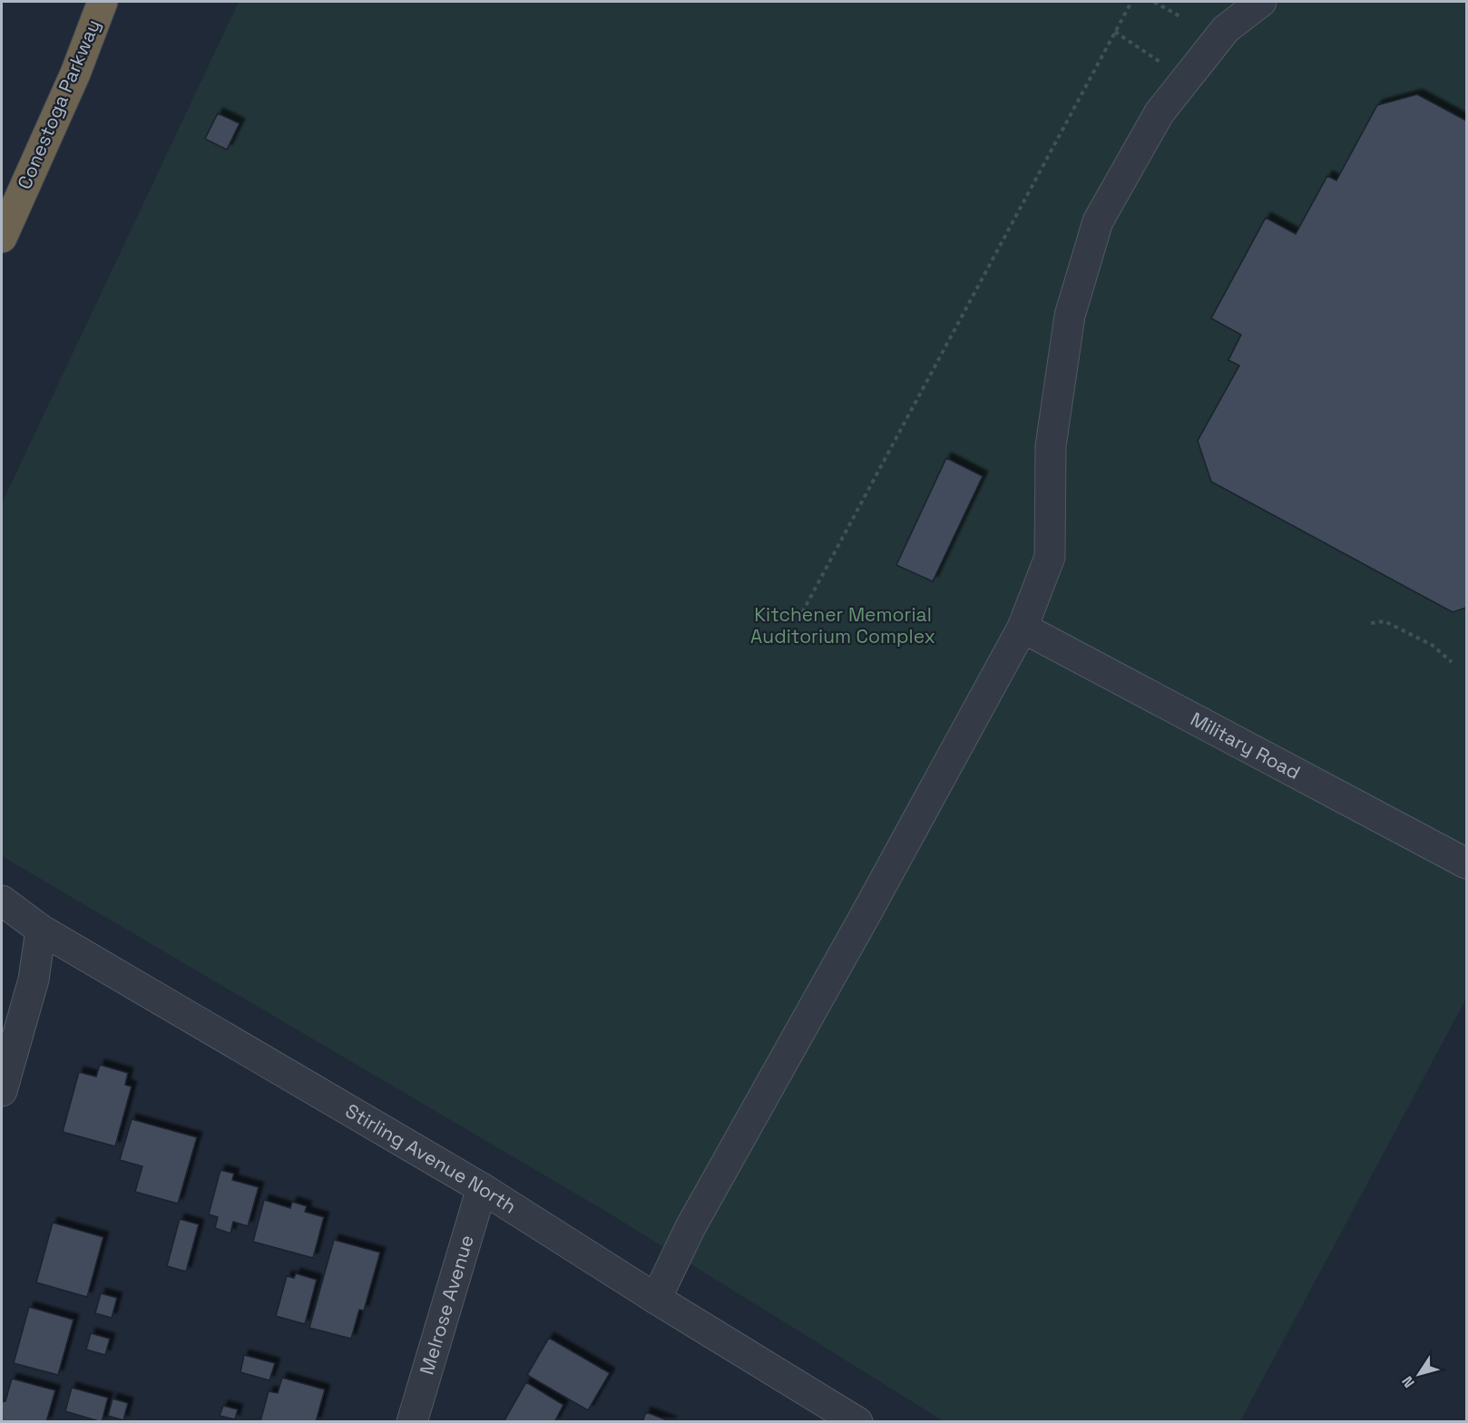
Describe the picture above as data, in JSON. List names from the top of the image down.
{
  "streets": {
    "highway": ["Conestoga Parkway"],
    "street": ["Military Road", "Stirling Avenue North", "Melrose Avenue"]
  },
  "crossings": [
    ["Stirling Avenue North", "Melrose Avenue"]
  ],
  "parks": ["Kitchener Memorial Auditorium Complex"],
  "north": "bottom left"
}
